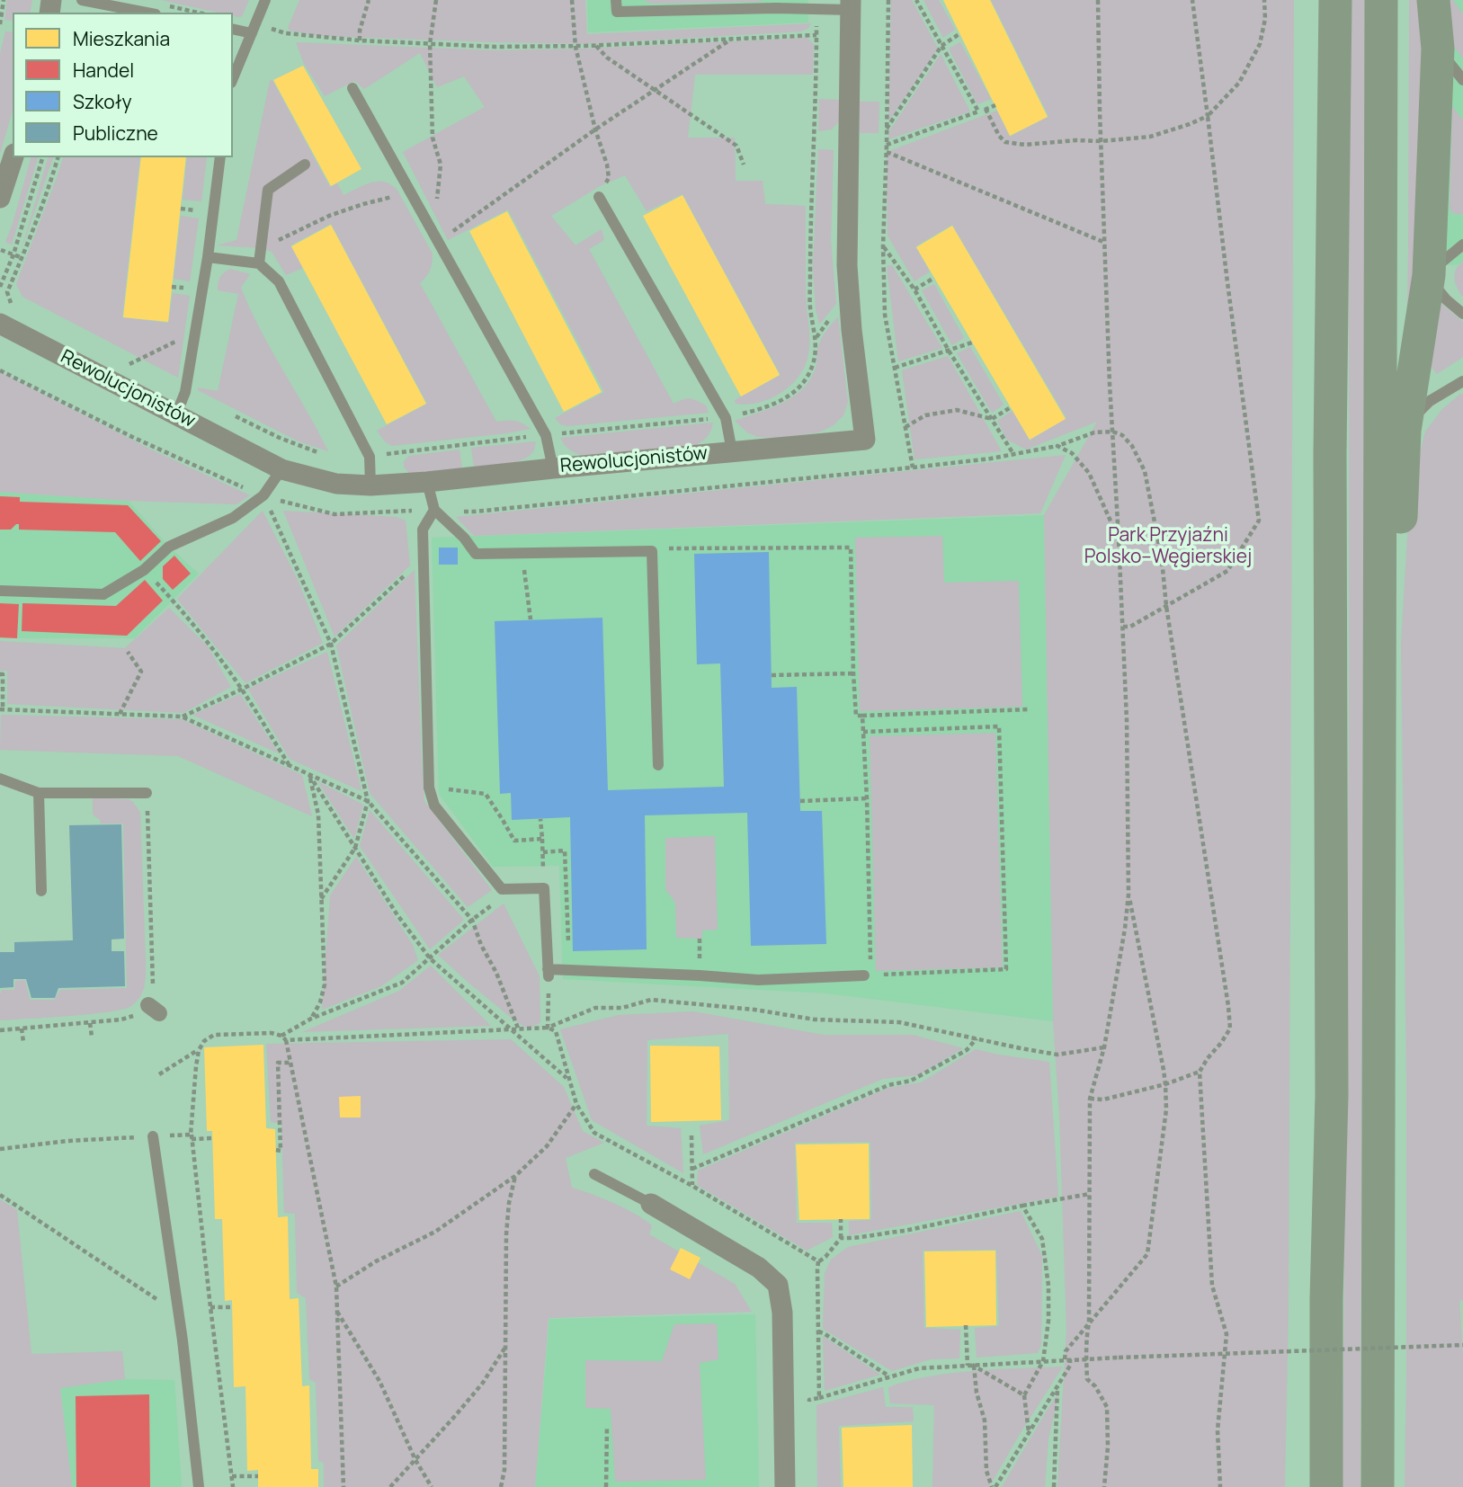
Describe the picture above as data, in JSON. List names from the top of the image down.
{
  "streets": {
    "street": ["Rewolucjonistów"]
  },
  "parks": ["Park Przyjaźni Polsko–Węgierskiej"],
  "legend": [
    "Mieszkania",
    "Handel",
    "Szkoły",
    "Publiczne"
  ]
}
